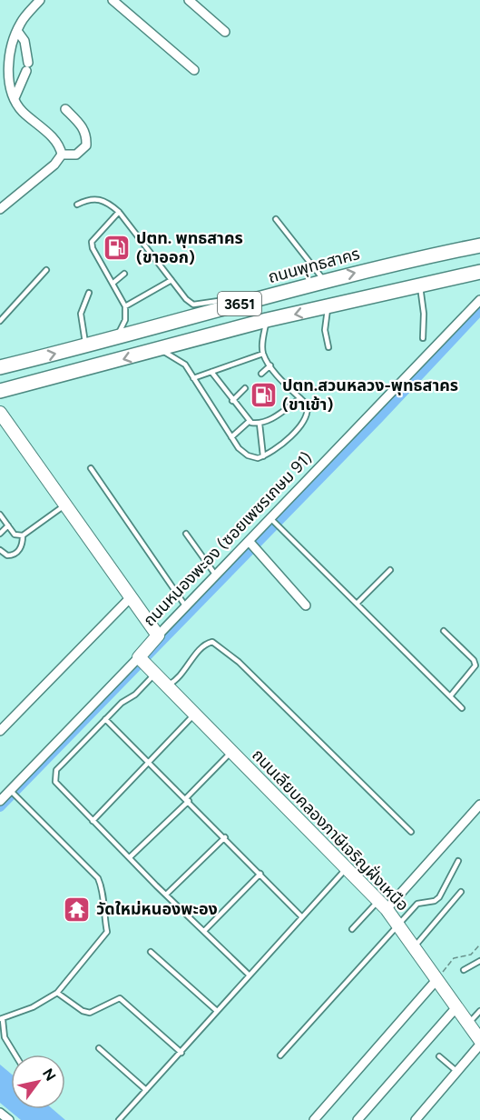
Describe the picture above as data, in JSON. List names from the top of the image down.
{
  "streets": {
    "main road": [
      "ถนนพุทธสาคร",
      "3651",
      "ถนนหนองพะอง (ซอยเพชรเกษม 91)",
      "ถนนเลียบคลองภาษีเจริญฝั่งเหนือ"
    ]
  },
  "crossings": [
    ["ถนนหนองพะอง (ซอยเพชรเกษม 91)", "ถนนเลียบคลองภาษีเจริญฝั่งเหนือ"]
  ],
  "places": {
    "fuel station": ["ปตท. พุทธสาคร (ขาออก)", "ปตท.สวนหลวง-พุทธสาคร (ขาเข้า)"],
    "temple": ["วัดใหม่หนองพะอง"]
  },
  "north": "top right"
}
